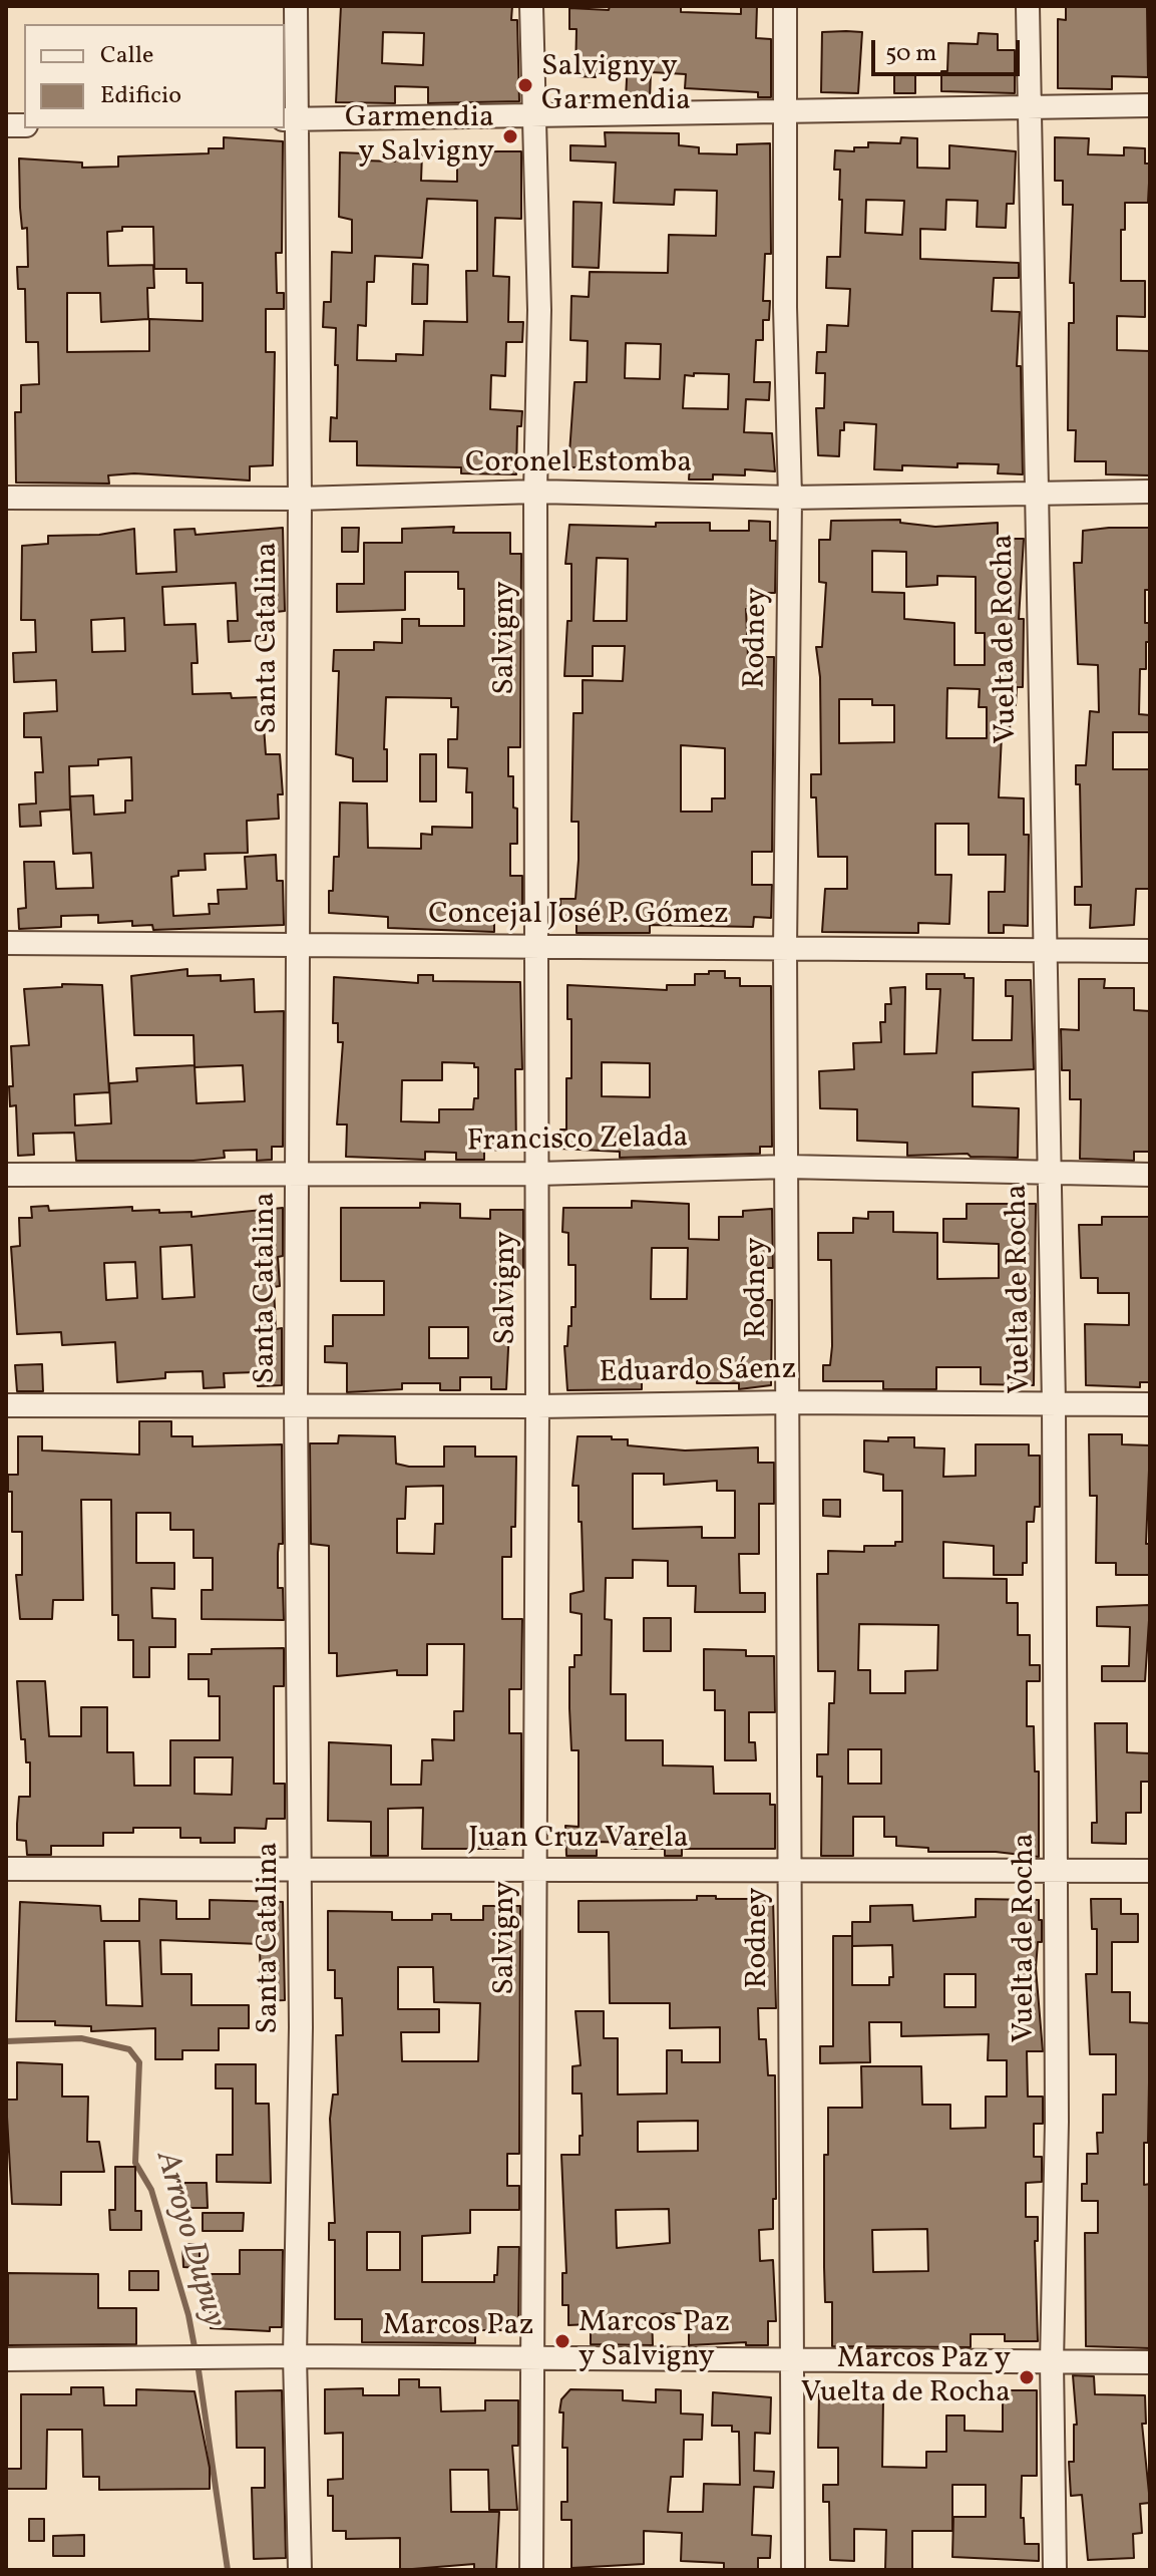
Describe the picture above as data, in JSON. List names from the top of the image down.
{
  "streets": {
    "street": [
      "Coronel Estomba",
      "Santa Catalina",
      "Salvigny",
      "Rodney",
      "Vuelta de Rocha",
      "Concejal José P. Gómez",
      "Francisco Zelada",
      "Eduardo Sáenz",
      "Juan Cruz Varela",
      "Marcos Paz"
    ]
  },
  "crossings": [
    ["Coronel Estomba", "Santa Catalina"],
    ["Coronel Estomba", "Salvigny"],
    ["Coronel Estomba", "Rodney"],
    ["Coronel Estomba", "Vuelta de Rocha"],
    ["Santa Catalina", "Concejal José P. Gómez"],
    ["Santa Catalina", "Francisco Zelada"],
    ["Santa Catalina", "Eduardo Sáenz"],
    ["Santa Catalina", "Juan Cruz Varela"],
    ["Santa Catalina", "Marcos Paz"],
    ["Salvigny", "Concejal José P. Gómez"],
    ["Salvigny", "Francisco Zelada"],
    ["Salvigny", "Eduardo Sáenz"],
    ["Salvigny", "Juan Cruz Varela"],
    ["Salvigny", "Marcos Paz"],
    ["Rodney", "Concejal José P. Gómez"],
    ["Rodney", "Francisco Zelada"],
    ["Rodney", "Eduardo Sáenz"],
    ["Rodney", "Juan Cruz Varela"],
    ["Rodney", "Marcos Paz"],
    ["Vuelta de Rocha", "Concejal José P. Gómez"],
    ["Vuelta de Rocha", "Francisco Zelada"],
    ["Vuelta de Rocha", "Eduardo Sáenz"],
    ["Vuelta de Rocha", "Juan Cruz Varela"],
    ["Vuelta de Rocha", "Marcos Paz"]
  ],
  "water": ["Arroyo Dupuy"],
  "places": [
    "Salvigny y Garmendia",
    "Garmendia y Salvigny",
    "Marcos Paz y Salvigny",
    "Marcos Paz y Vuelta de Rocha"
  ],
  "legend": ["Calle", "Edificio"],
  "scale_bar": "50 m"
}
